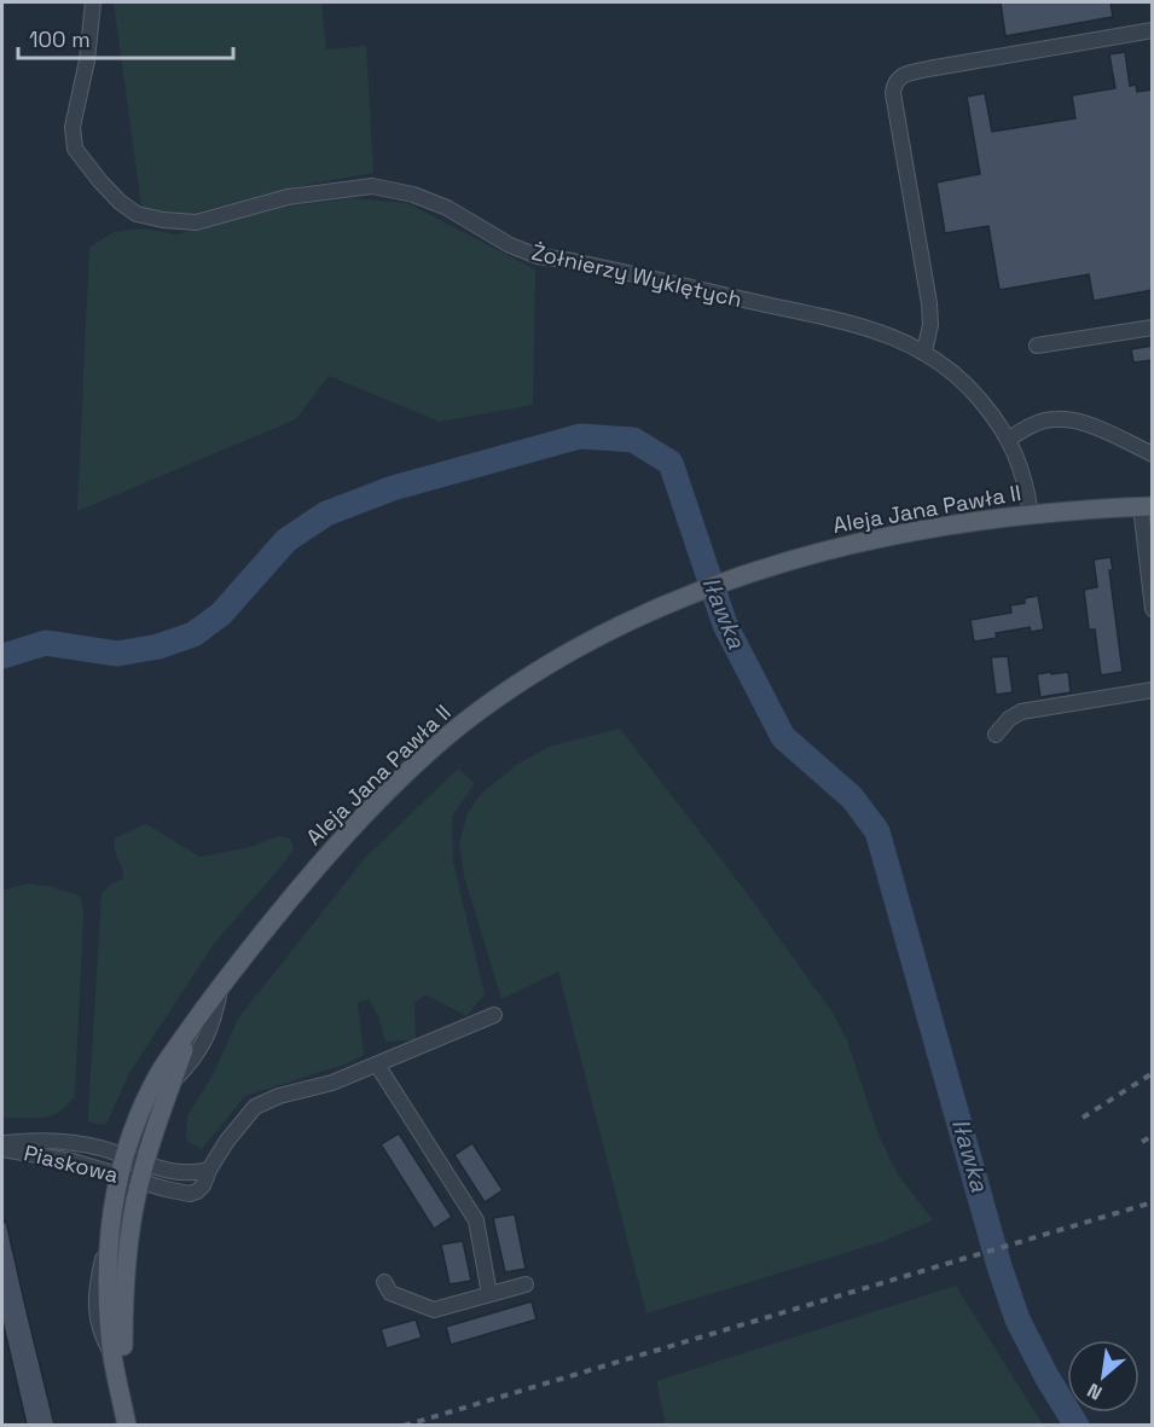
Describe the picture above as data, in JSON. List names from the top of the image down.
{
  "streets": {
    "main road": ["Aleja Jana Pawła II"],
    "street": ["Żołnierzy Wyklętych", "Piaskowa"]
  },
  "crossings": [
    ["Żołnierzy Wyklętych", "Aleja Jana Pawła II"],
    ["Aleja Jana Pawła II", "Piaskowa"]
  ],
  "water": ["Iławka"],
  "scale_bar": "100 m",
  "north": "bottom left"
}
